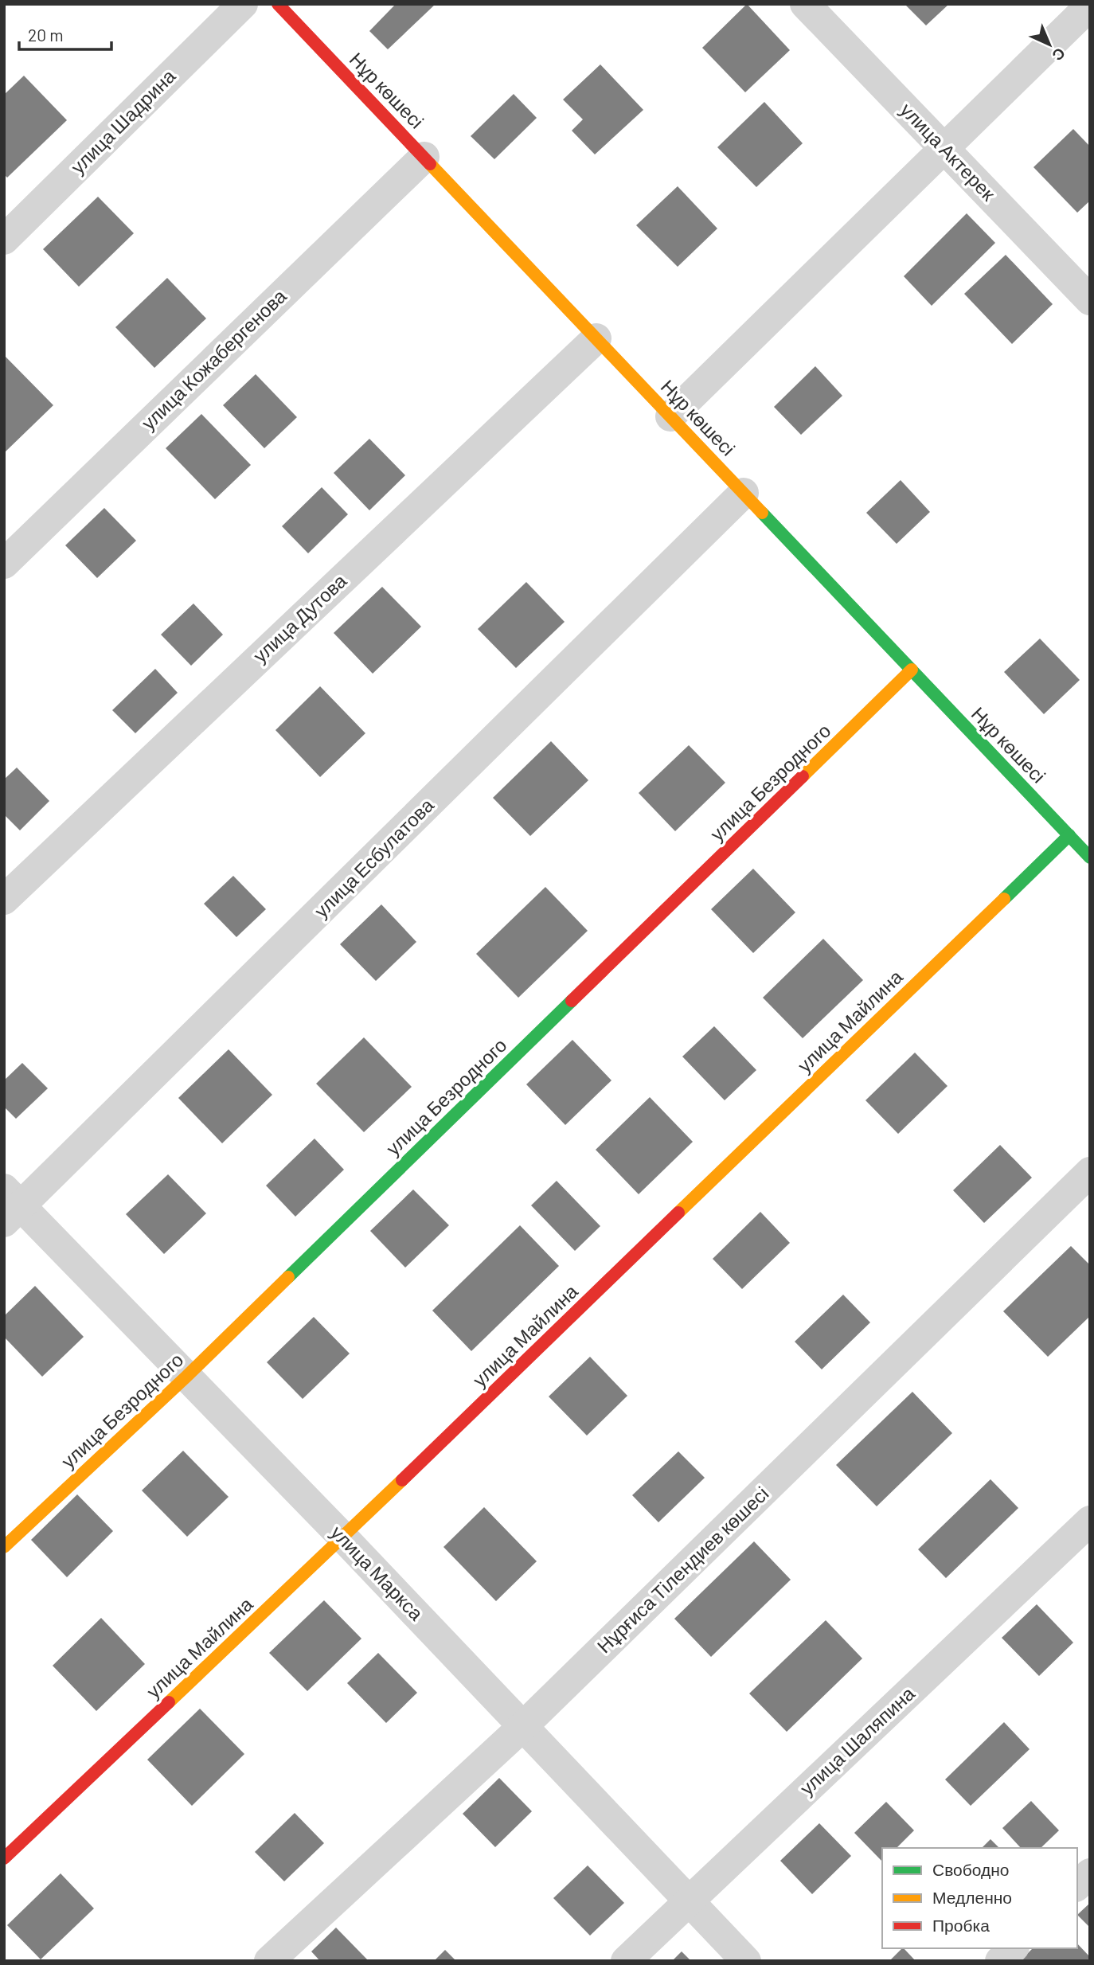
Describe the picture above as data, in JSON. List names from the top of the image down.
{
  "streets": {
    "street": [
      "Нұр көшесі",
      "улица Шадрина",
      "улица Актерек",
      "улица Кожабергенова",
      "улица Дутова",
      "улица Безродного",
      "улица Есбулатова",
      "улица Майлина",
      "Нұрғиса Тілендиев көшесі",
      "улица Маркса",
      "улица Шаляпина"
    ]
  },
  "crossings": [
    ["Нұр көшесі", "улица Кожабергенова"],
    ["Нұр көшесі", "улица Дутова"],
    ["Нұр көшесі", "улица Безродного"],
    ["Нұр көшесі", "улица Есбулатова"],
    ["Нұр көшесі", "улица Майлина"],
    ["улица Безродного", "улица Маркса"],
    ["улица Есбулатова", "улица Маркса"],
    ["улица Майлина", "улица Маркса"],
    ["Нұрғиса Тілендиев көшесі", "улица Маркса"],
    ["улица Маркса", "улица Шаляпина"]
  ],
  "legend": ["Свободно", "Медленно", "Пробка"],
  "scale_bar": "20 m",
  "north": "bottom right"
}
